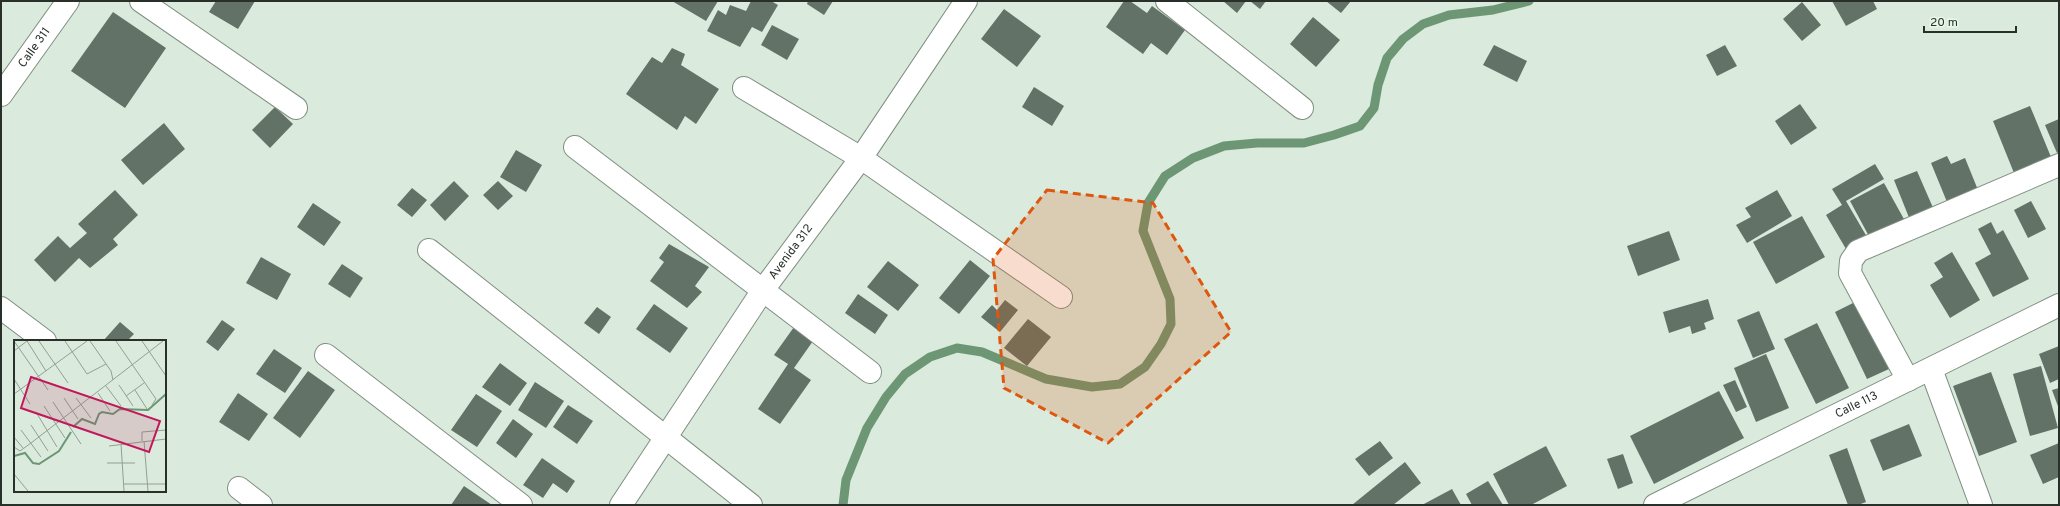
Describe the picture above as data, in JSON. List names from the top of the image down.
{
  "streets": {
    "street": ["Calle 311", "Avenida 312", "Calle 113"]
  },
  "scale_bar": "20 m"
}
